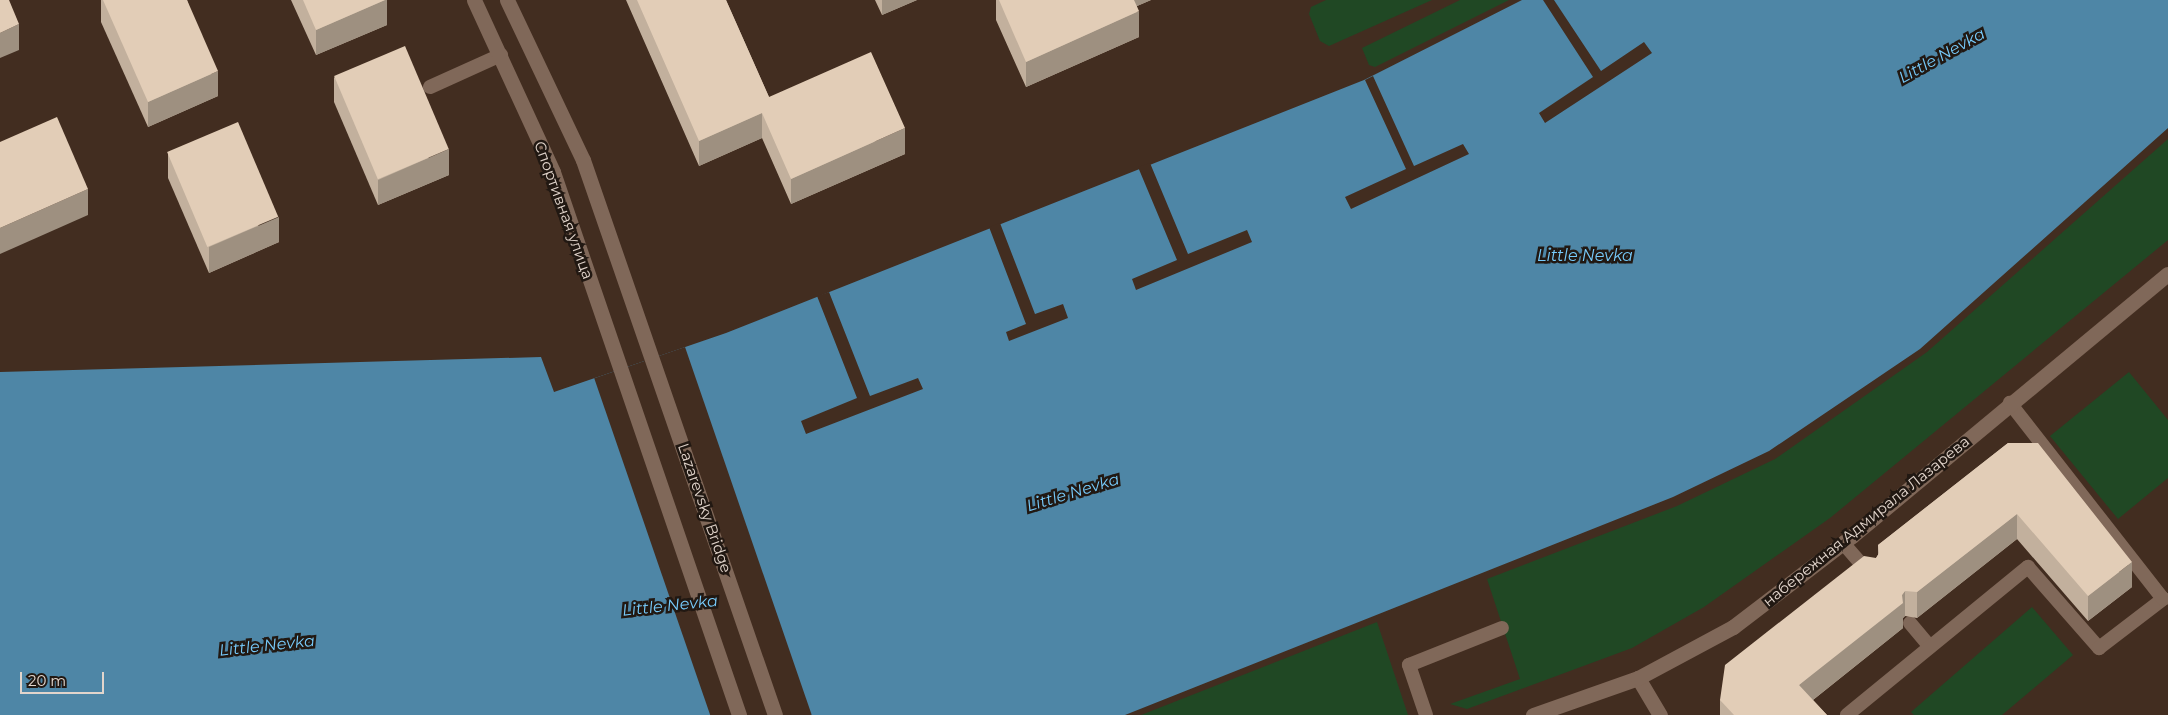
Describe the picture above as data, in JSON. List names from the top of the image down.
{
  "streets": {
    "street": ["Спортивная улица", "Lazarevsky Bridge", "набережная Адмирала Лазарева"]
  },
  "water": ["Little Nevka"],
  "scale_bar": "20 m"
}
